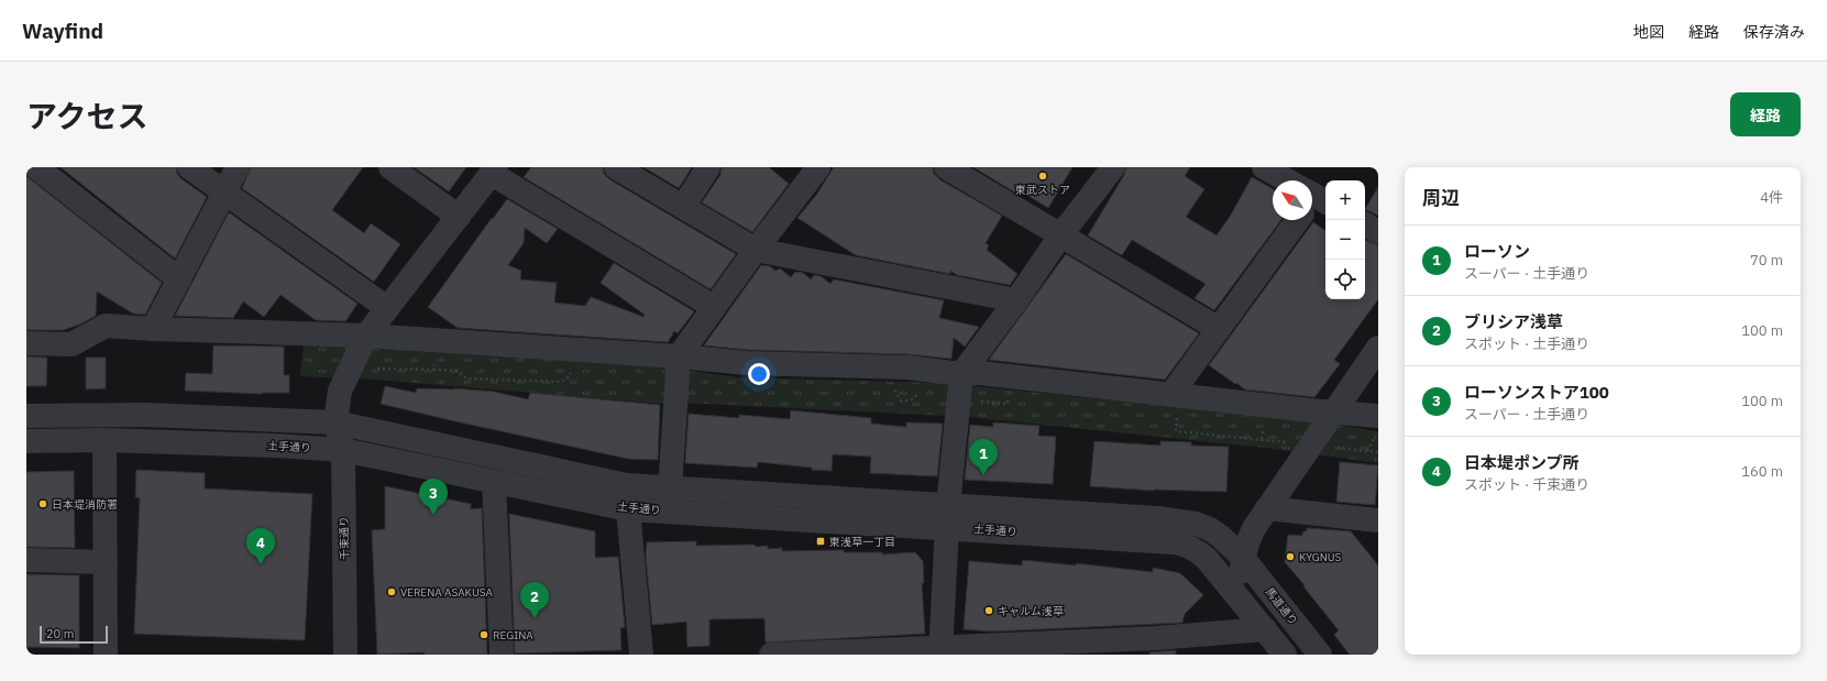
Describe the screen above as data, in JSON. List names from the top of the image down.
{
  "streets": {
    "street": ["土手通り", "千束通り", "馬道通り"]
  },
  "crossings": [
    ["土手通り", "千束通り"],
    ["土手通り", "馬道通り"]
  ],
  "places": {
    "other": [
      "東武ストア",
      "日本堤消防署",
      "KYGNUS",
      "VERENA ASAKUSA",
      "キャルム浅草",
      "REGINA"
    ],
    "transit": ["東浅草一丁目"]
  },
  "scale_bar": "20 m",
  "north": "top left",
  "page": {
    "header": "Wayfind",
    "nav": ["地図", "経路", "保存済み"],
    "title": "アクセス",
    "buttons": "経路",
    "heading": ["周辺", "4件"],
    "map_buttons": ["+", "−"],
    "list": [
      {
        "mark": "1",
        "name": "ローソン",
        "note": "スーパー · 土手通り",
        "value": "70 m"
      },
      {
        "mark": "2",
        "name": "ブリシア浅草",
        "note": "スポット · 土手通り",
        "value": "100 m"
      },
      {
        "mark": "3",
        "name": "ローソンストア100",
        "note": "スーパー · 土手通り",
        "value": "100 m"
      },
      {
        "mark": "4",
        "name": "日本堤ポンプ所",
        "note": "スポット · 千束通り",
        "value": "160 m"
      }
    ],
    "pins": [
      "1",
      "3",
      "4",
      "2"
    ],
    "scale": "20 m"
  }
}
